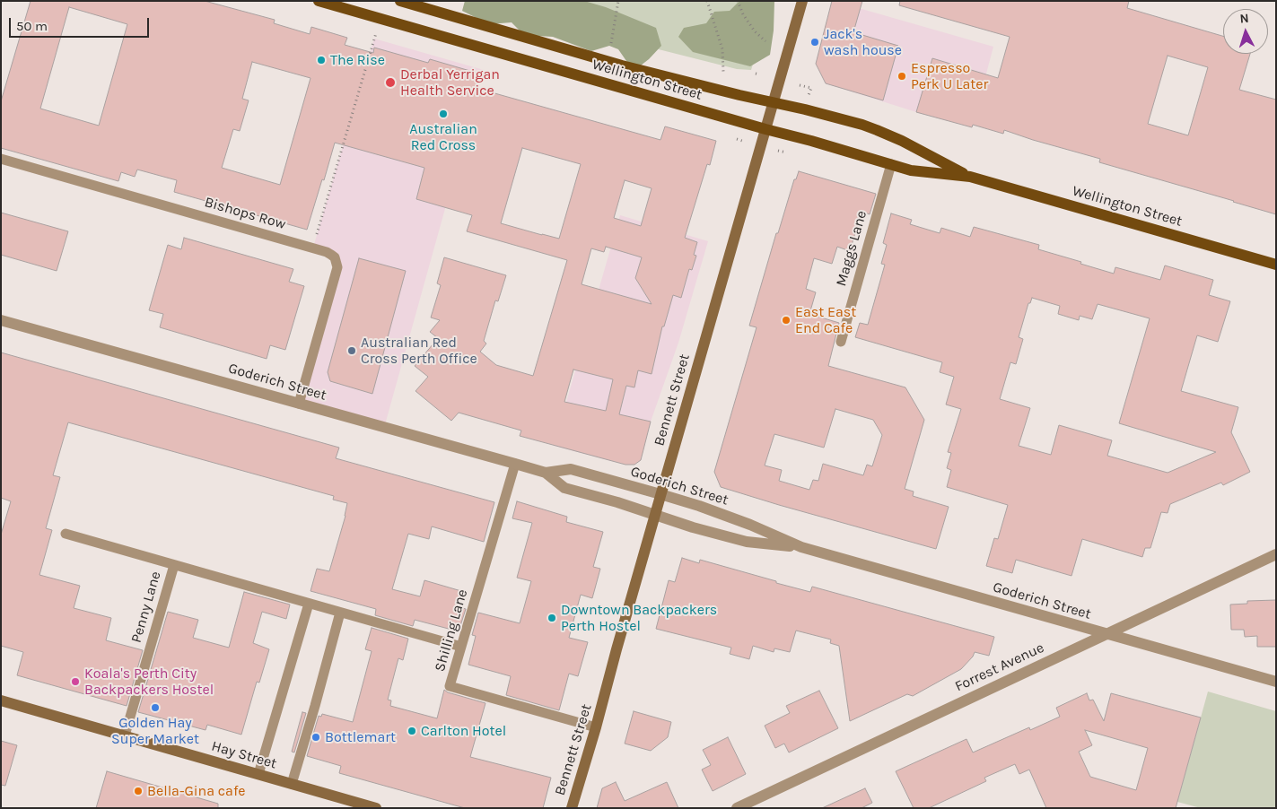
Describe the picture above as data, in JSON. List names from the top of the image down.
{
  "streets": {
    "main road": ["Wellington Street", "Bennett Street", "Hay Street"],
    "street": ["Goderich Street", "Forrest Avenue"],
    "lane": [
      "Bishops Row",
      "Maggs Lane",
      "Penny Lane",
      "Shilling Lane"
    ]
  },
  "crossings": [
    ["Wellington Street", "Maggs Lane"],
    ["Wellington Street", "Bennett Street"],
    ["Bishops Row", "Goderich Street"],
    ["Goderich Street", "Bennett Street"],
    ["Goderich Street", "Shilling Lane"],
    ["Goderich Street", "Forrest Avenue"],
    ["Bennett Street", "Shilling Lane"],
    ["Penny Lane", "Hay Street"]
  ],
  "places": [
    "Jack's wash house",
    "The Rise",
    "Espresso Perk U Later",
    "Derbal Yerrigan Health Service",
    "Australian Red Cross",
    "East East End Cafe",
    "Australian Red Cross Perth Office",
    "Downtown Backpackers Perth Hostel",
    "Koala's Perth City Backpackers Hostel",
    "Golden Hay Super Market",
    "Carlton Hotel",
    "Bottlemart",
    "Bella-Gina cafe"
  ],
  "scale_bar": "50 m",
  "north": "top"
}
